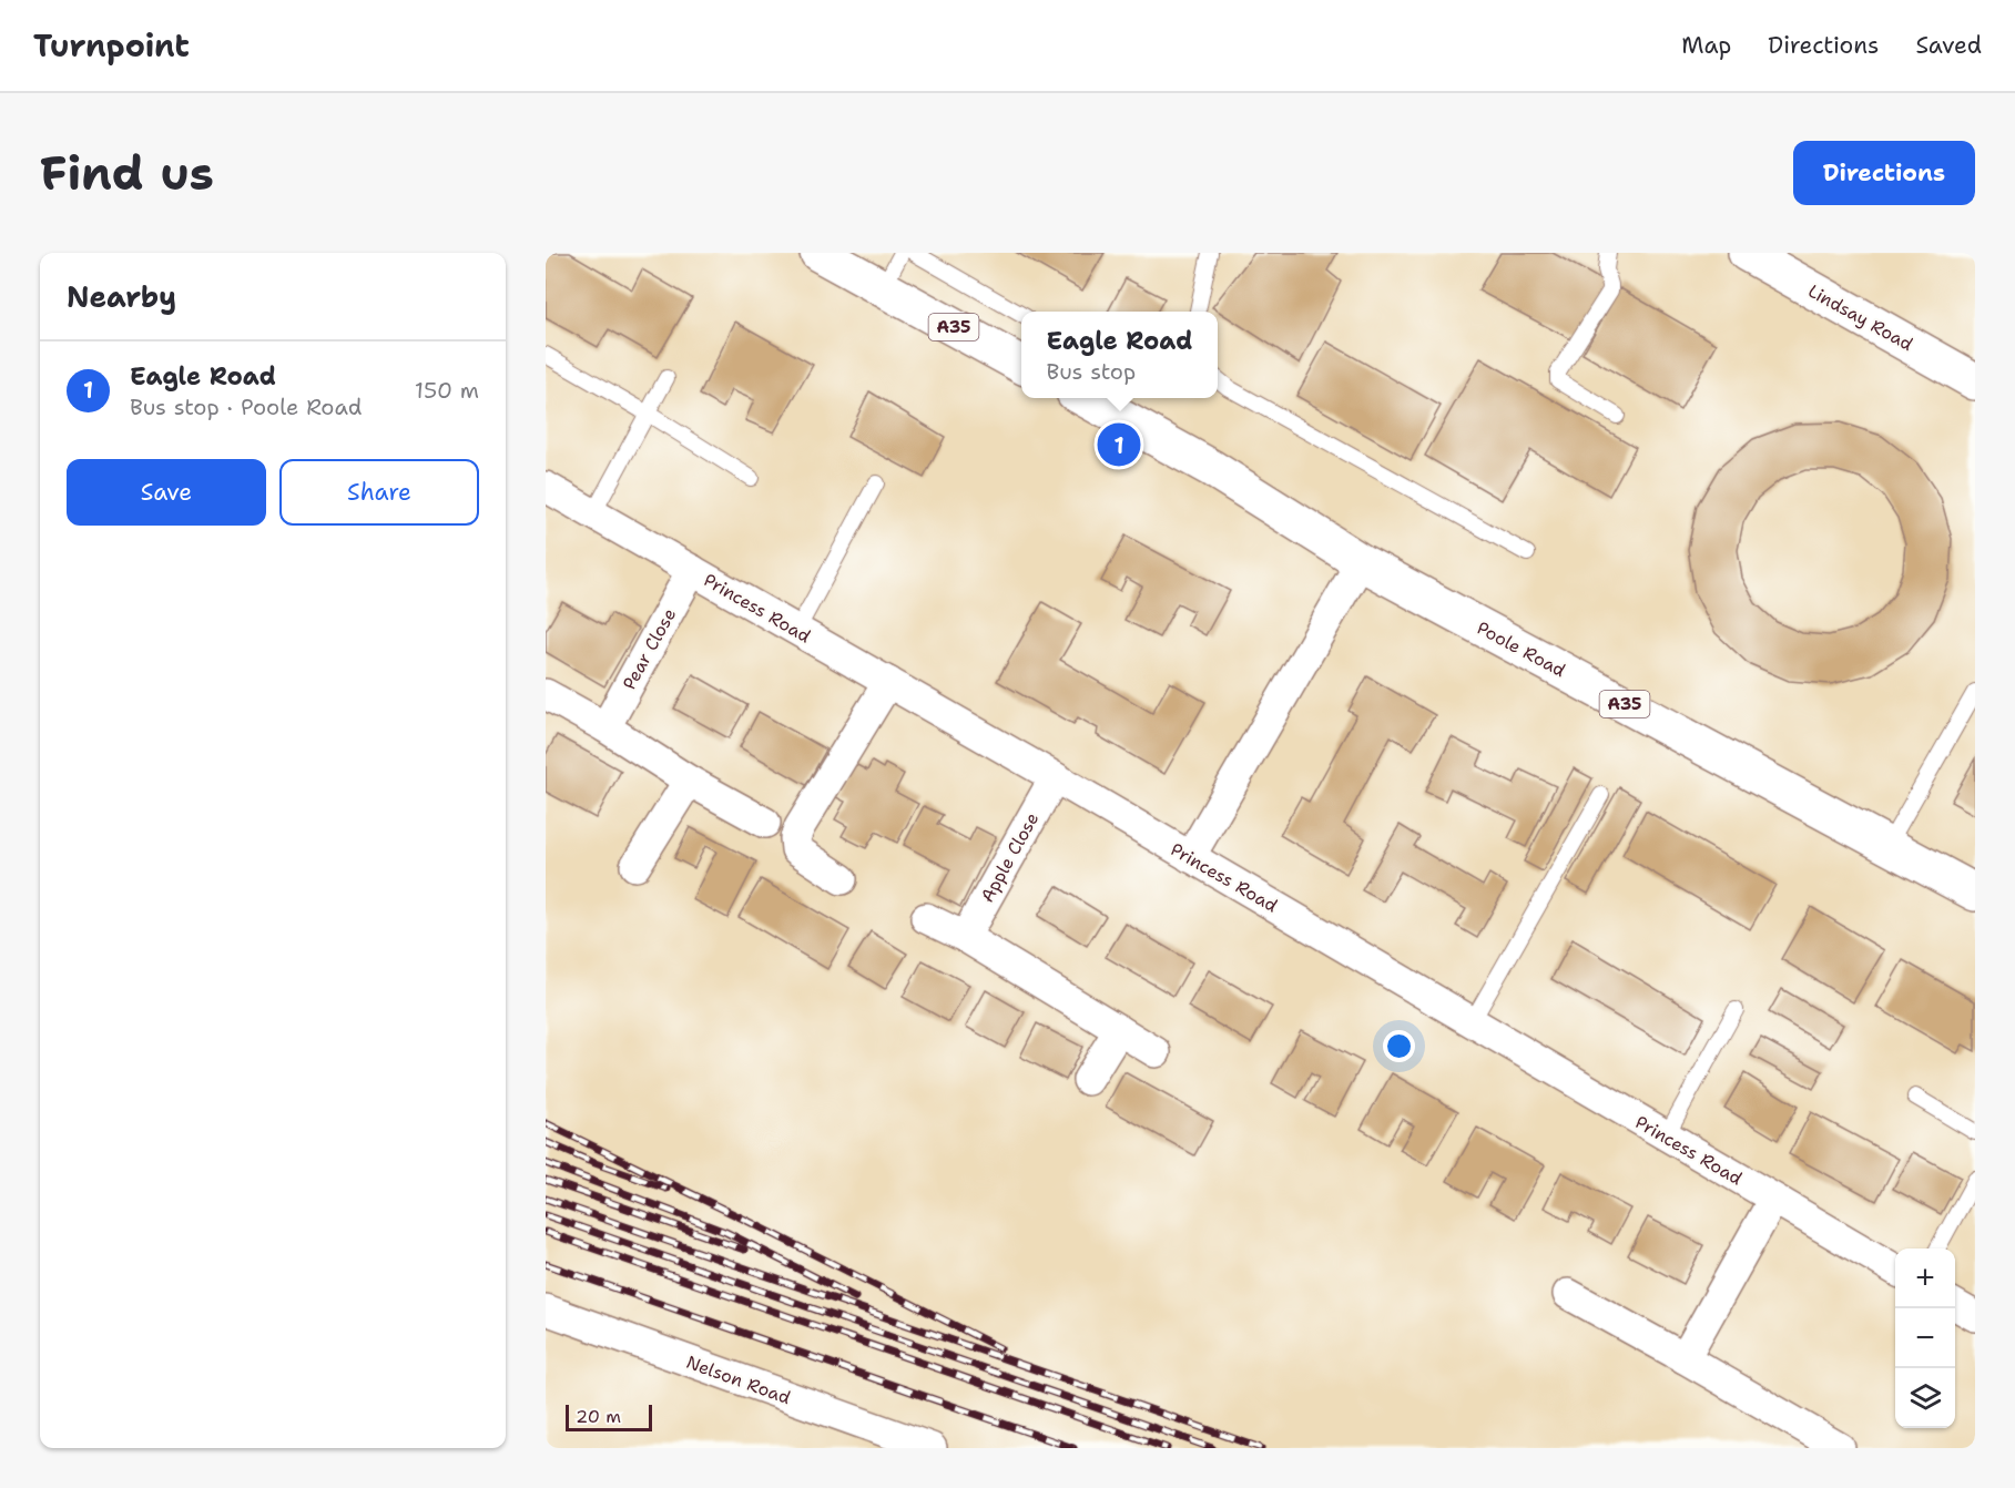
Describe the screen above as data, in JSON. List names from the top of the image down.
{
  "streets": {
    "main road": ["Lindsay Road", "A35", "Poole Road"],
    "street": [
      "Princess Road",
      "Pear Close",
      "Apple Close",
      "Nelson Road"
    ]
  },
  "crossings": [
    ["Princess Road", "Pear Close"],
    ["Princess Road", "Apple Close"]
  ],
  "scale_bar": "20 m",
  "page": {
    "header": "Turnpoint",
    "nav": ["Map", "Directions", "Saved"],
    "buttons": [
      "Directions",
      ["Save", "Share"]
    ],
    "title": "Find us",
    "heading": "Nearby",
    "popup": ["Eagle Road", "Bus stop"],
    "list": [
      {
        "mark": "1",
        "name": "Eagle Road",
        "note": "Bus stop · Poole Road",
        "value": "150 m"
      }
    ],
    "pins": "1",
    "map_buttons": ["+", "−"],
    "scale": "20 m"
  }
}
